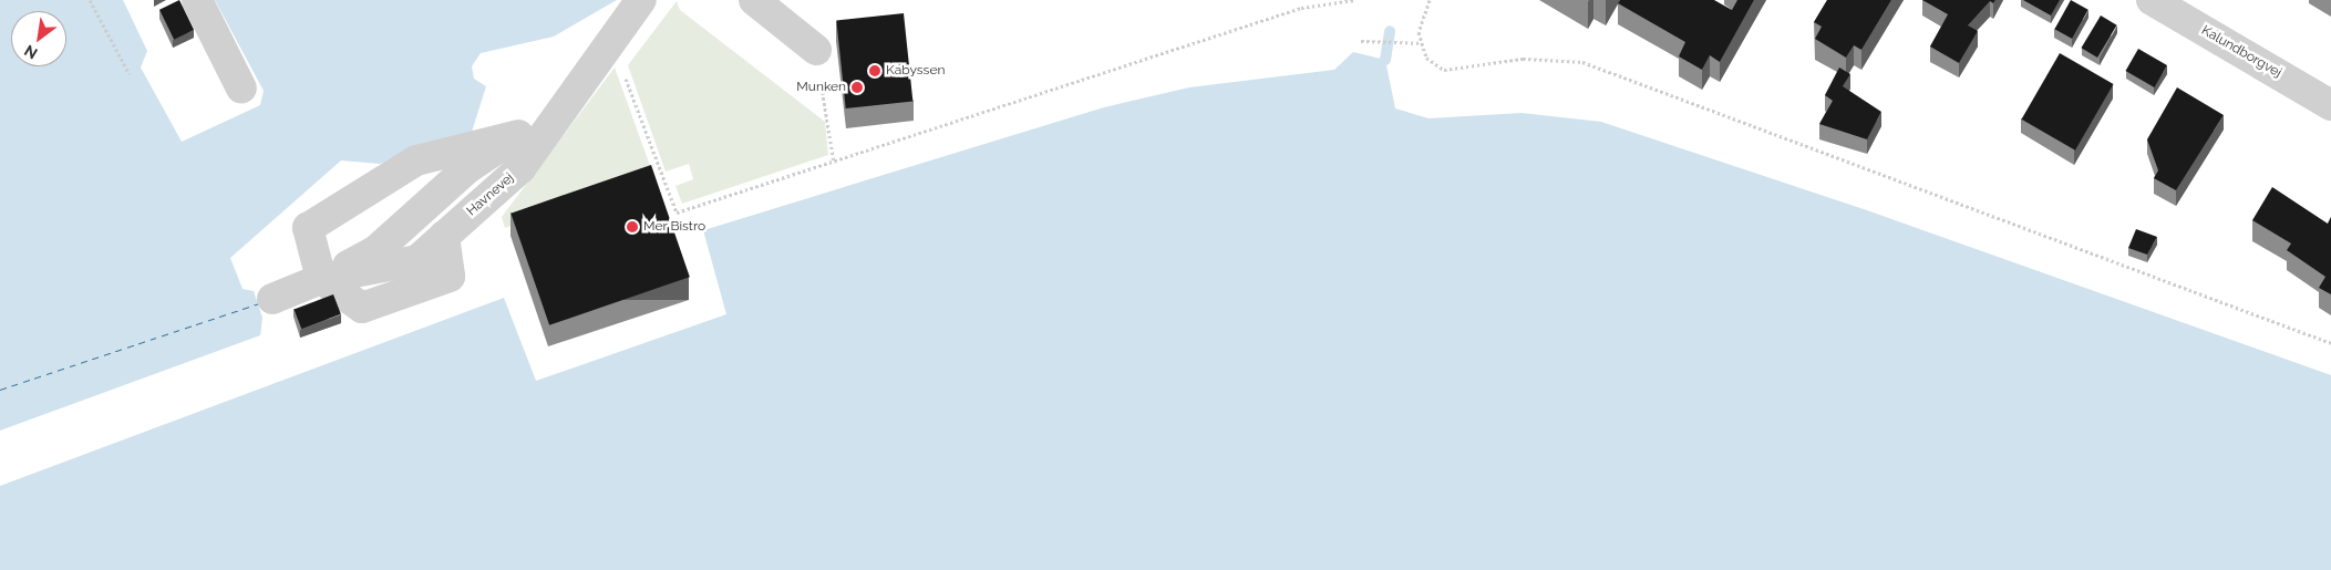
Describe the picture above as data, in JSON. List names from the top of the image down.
{
  "streets": {
    "street": ["Kalundborgvej", "Havnevej"]
  },
  "places": ["Kabyssen", "Munken", "Mer Bistro"],
  "north": "bottom left"
}
